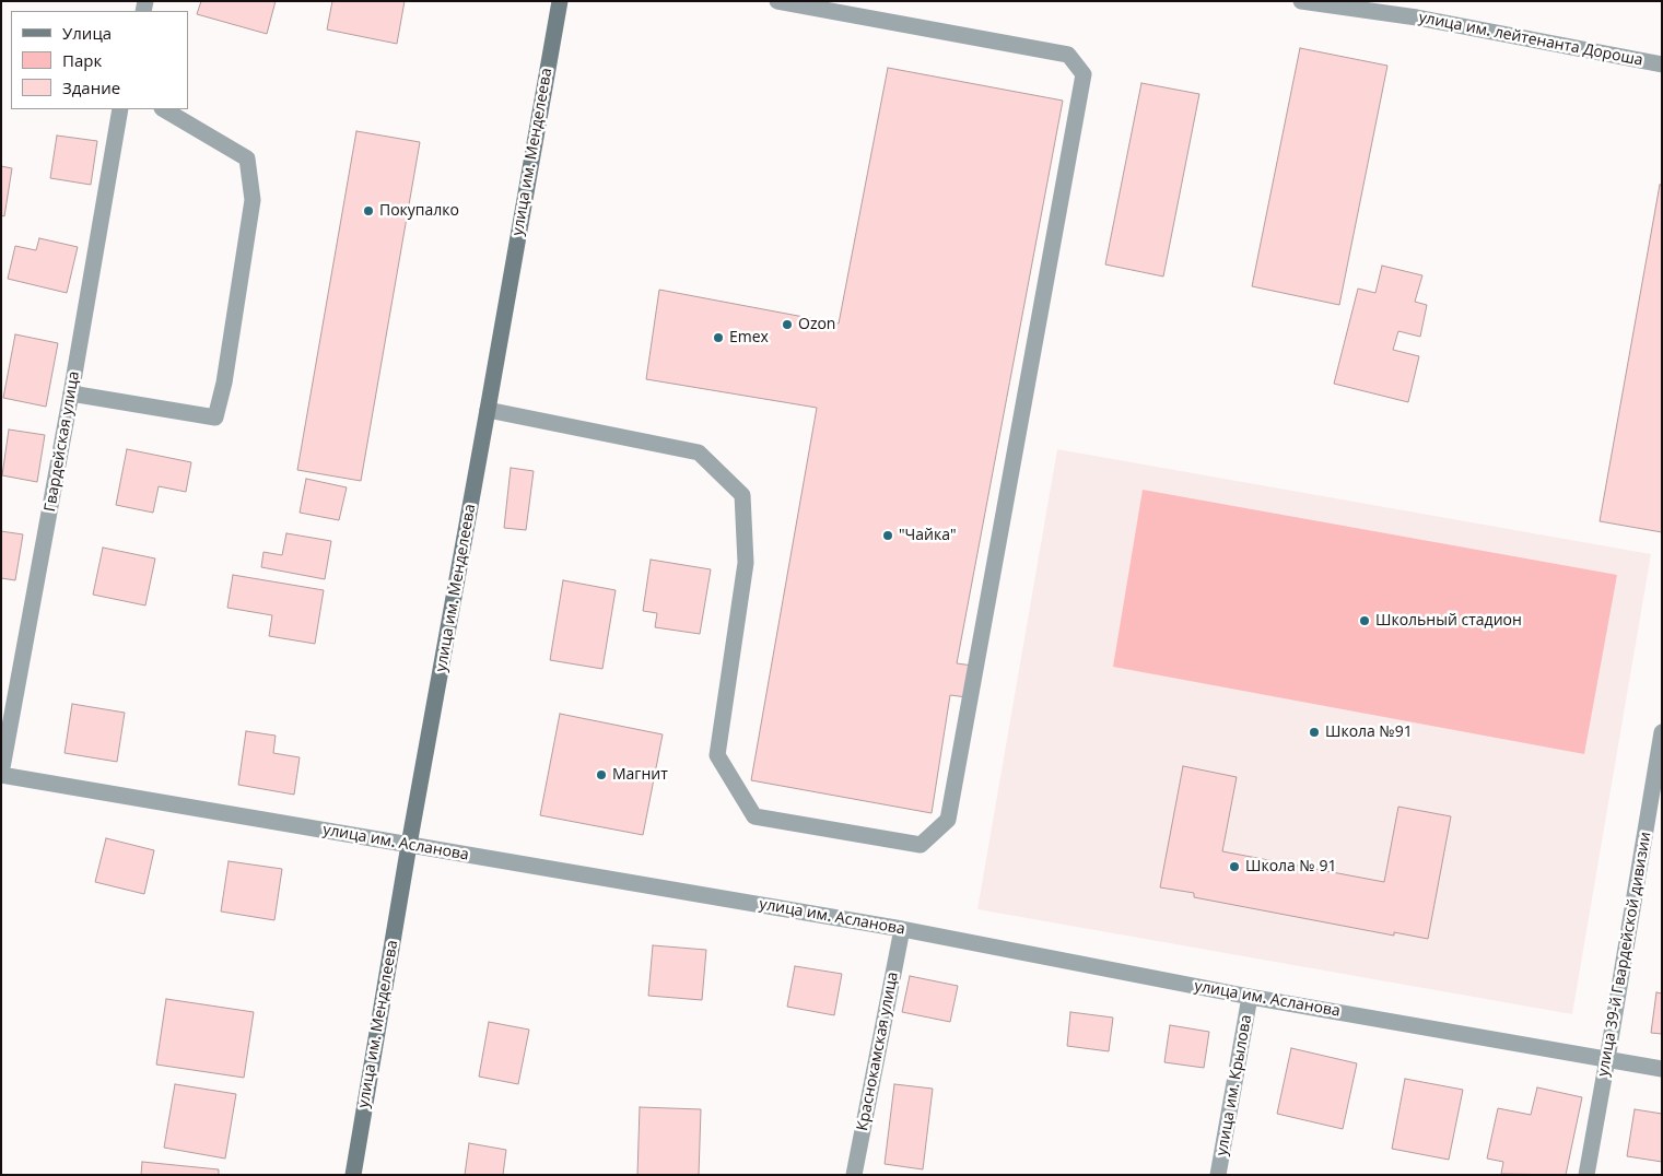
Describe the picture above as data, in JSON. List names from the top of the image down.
{
  "streets": {
    "main road": ["улица им. Менделеева"],
    "street": [
      "улица им. лейтенанта Дороша",
      "Гвардейская улица",
      "улица им. Асланова",
      "улица 39-й Гвардейской дивизии",
      "Краснокамская улица",
      "улица им. Крылова"
    ]
  },
  "crossings": [
    ["улица им. Менделеева", "улица им. Асланова"],
    ["Гвардейская улица", "улица им. Асланова"],
    ["улица им. Асланова", "улица 39-й Гвардейской дивизии"],
    ["улица им. Асланова", "Краснокамская улица"],
    ["улица им. Асланова", "улица им. Крылова"]
  ],
  "places": [
    "Покупалко",
    "Ozon",
    "Emex",
    "\"Чайка\"",
    "Школьный стадион",
    "Школа №91",
    "Магнит",
    "Школа № 91"
  ],
  "legend": ["Улица", "Парк", "Здание"]
}
